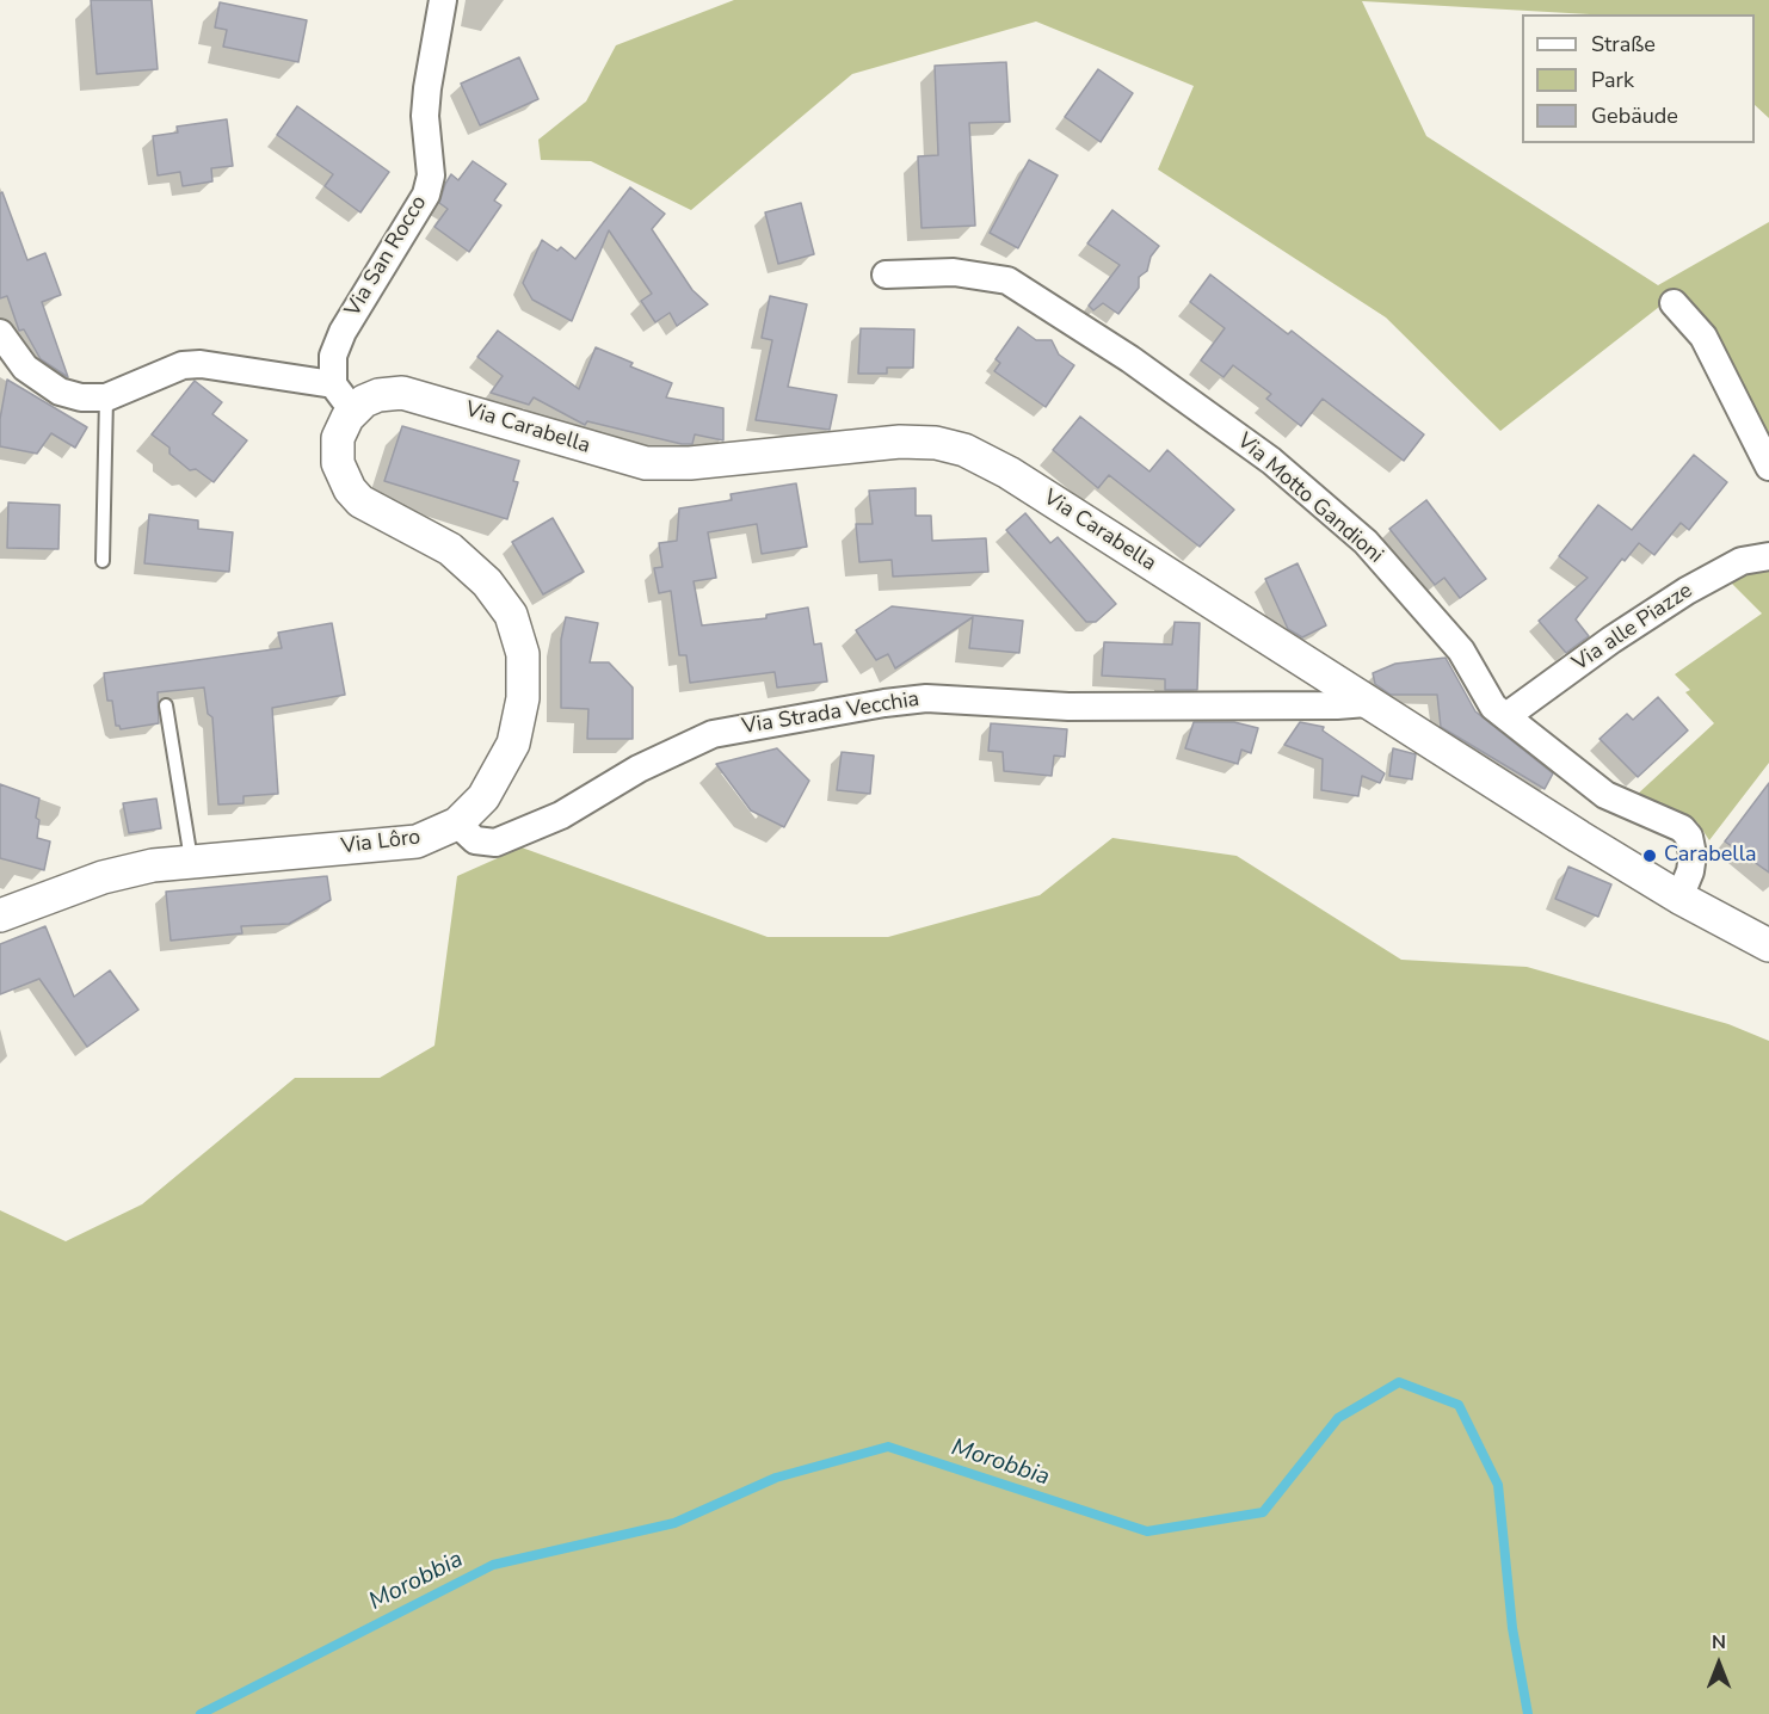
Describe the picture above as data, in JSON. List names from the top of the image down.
{
  "streets": {
    "street": [
      "Via San Rocco",
      "Via Carabella",
      "Via Motto Gandioni",
      "Via alle Piazze",
      "Via Strada Vecchia",
      "Via Lôro"
    ]
  },
  "crossings": [
    ["Via Carabella", "Via Motto Gandioni"],
    ["Via Carabella", "Via Strada Vecchia"],
    ["Via Carabella", "Via Lôro"],
    ["Via Motto Gandioni", "Via alle Piazze"],
    ["Via Strada Vecchia", "Via Lôro"]
  ],
  "water": ["Morobbia"],
  "places": ["Carabella"],
  "legend": ["Straße", "Park", "Gebäude"],
  "north": "top"
}
